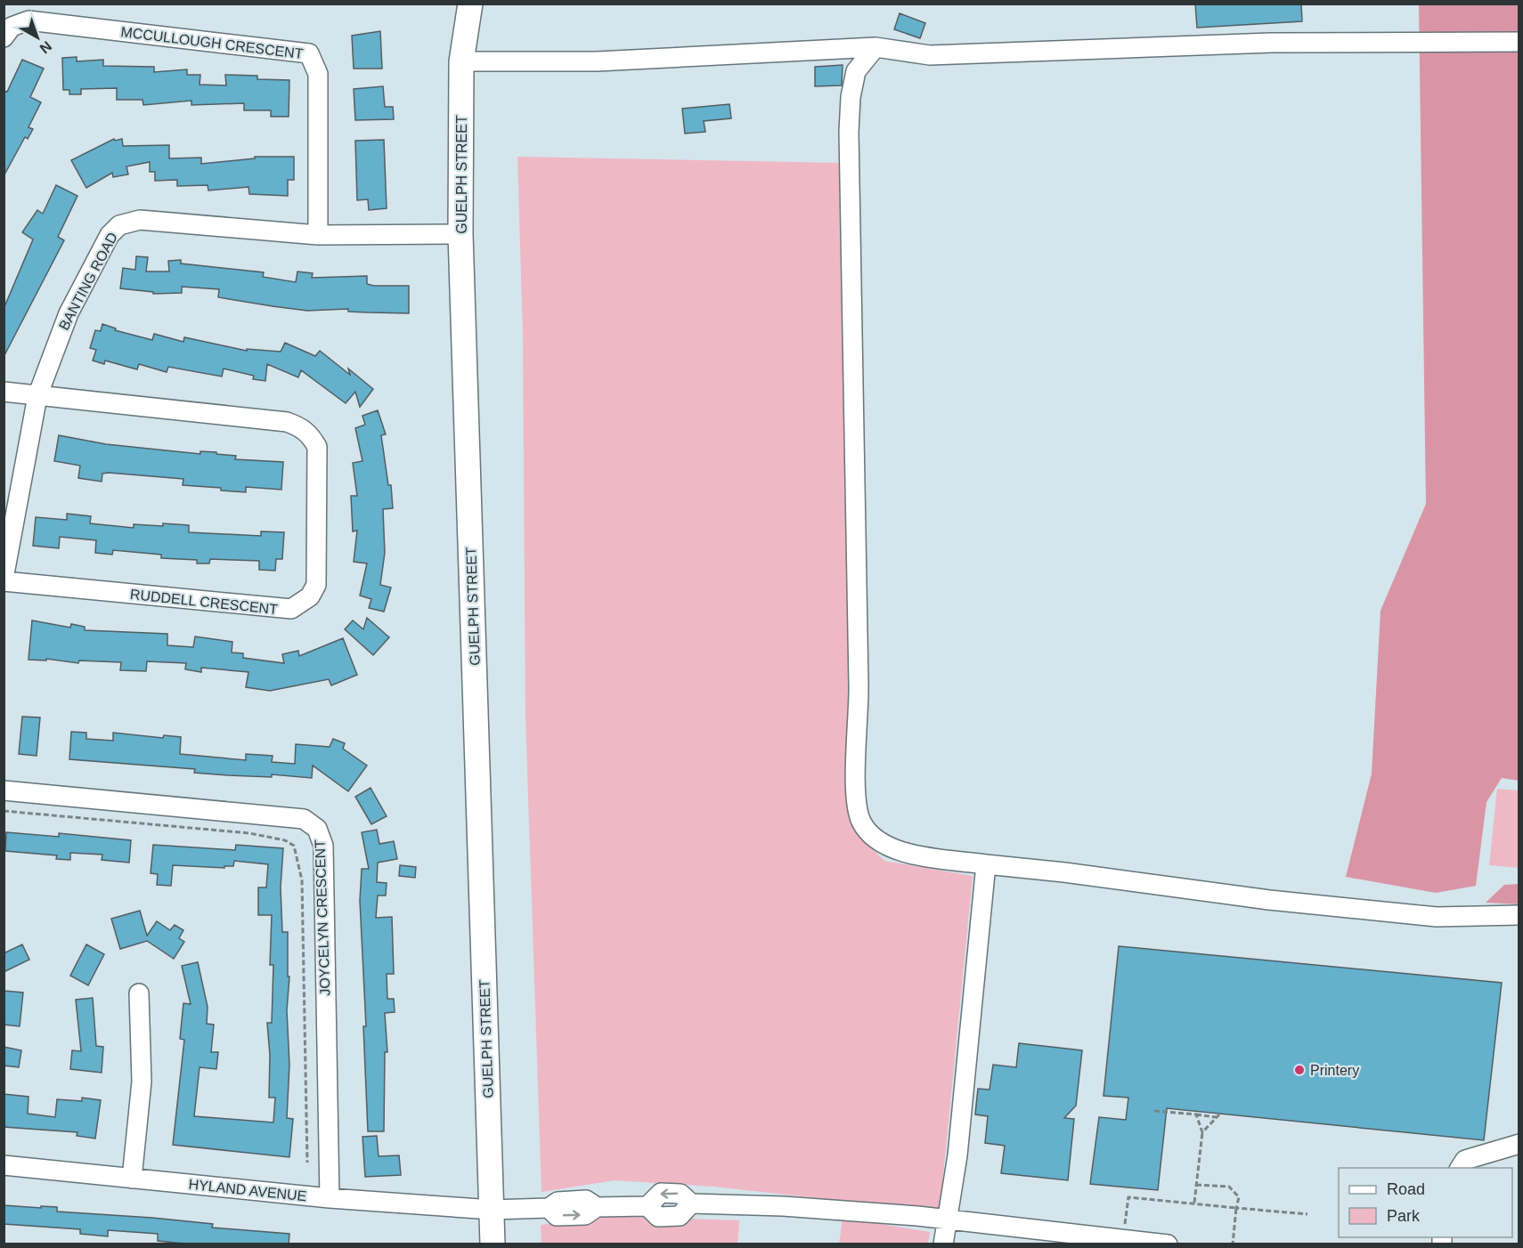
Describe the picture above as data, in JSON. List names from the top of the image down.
{
  "streets": {
    "main road": ["GUELPH STREET"],
    "street": [
      "MCCULLOUGH CRESCENT",
      "BANTING ROAD",
      "RUDDELL CRESCENT",
      "JOYCELYN CRESCENT",
      "HYLAND AVENUE"
    ]
  },
  "crossings": [
    ["MCCULLOUGH CRESCENT", "BANTING ROAD"],
    ["GUELPH STREET", "BANTING ROAD"],
    ["GUELPH STREET", "HYLAND AVENUE"],
    ["BANTING ROAD", "RUDDELL CRESCENT"],
    ["JOYCELYN CRESCENT", "HYLAND AVENUE"]
  ],
  "places": ["Printery"],
  "legend": ["Road", "Park"],
  "north": "bottom right"
}
